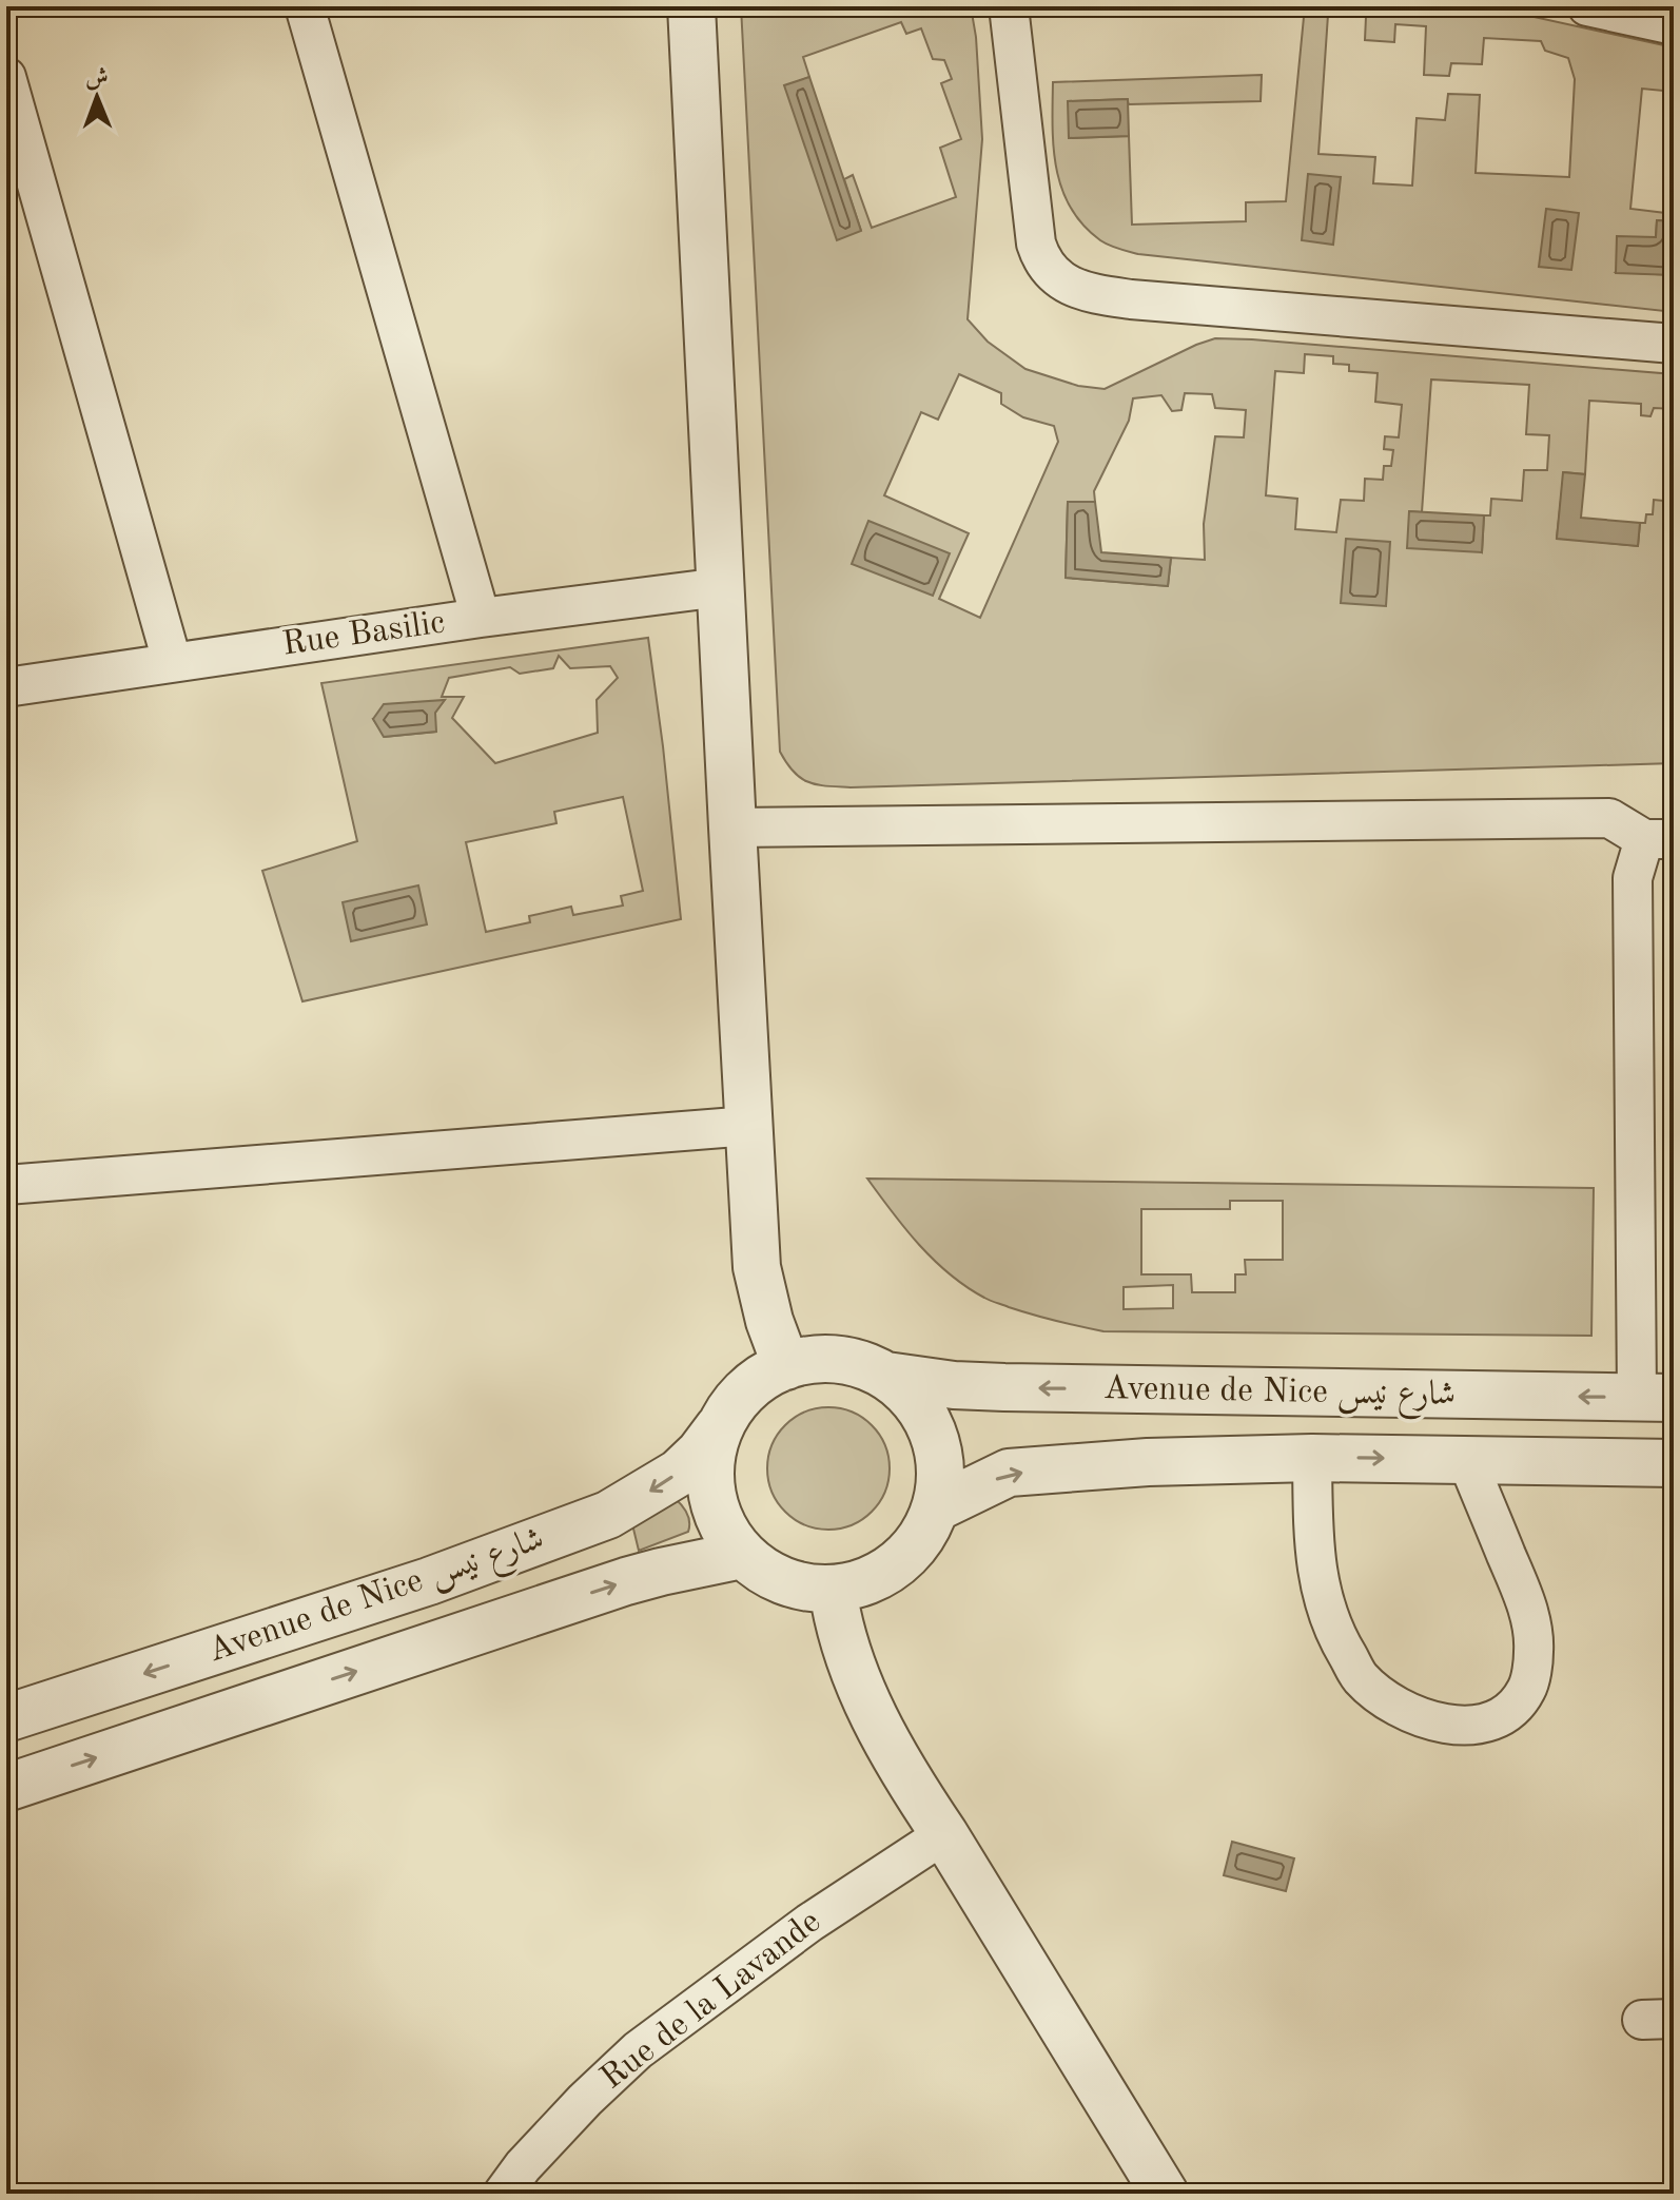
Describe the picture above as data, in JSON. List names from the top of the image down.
{
  "streets": {
    "street": ["Rue Basilic", "Avenue de Nice شارع نيس", "Rue de la Lavande"]
  },
  "north": "top"
}
